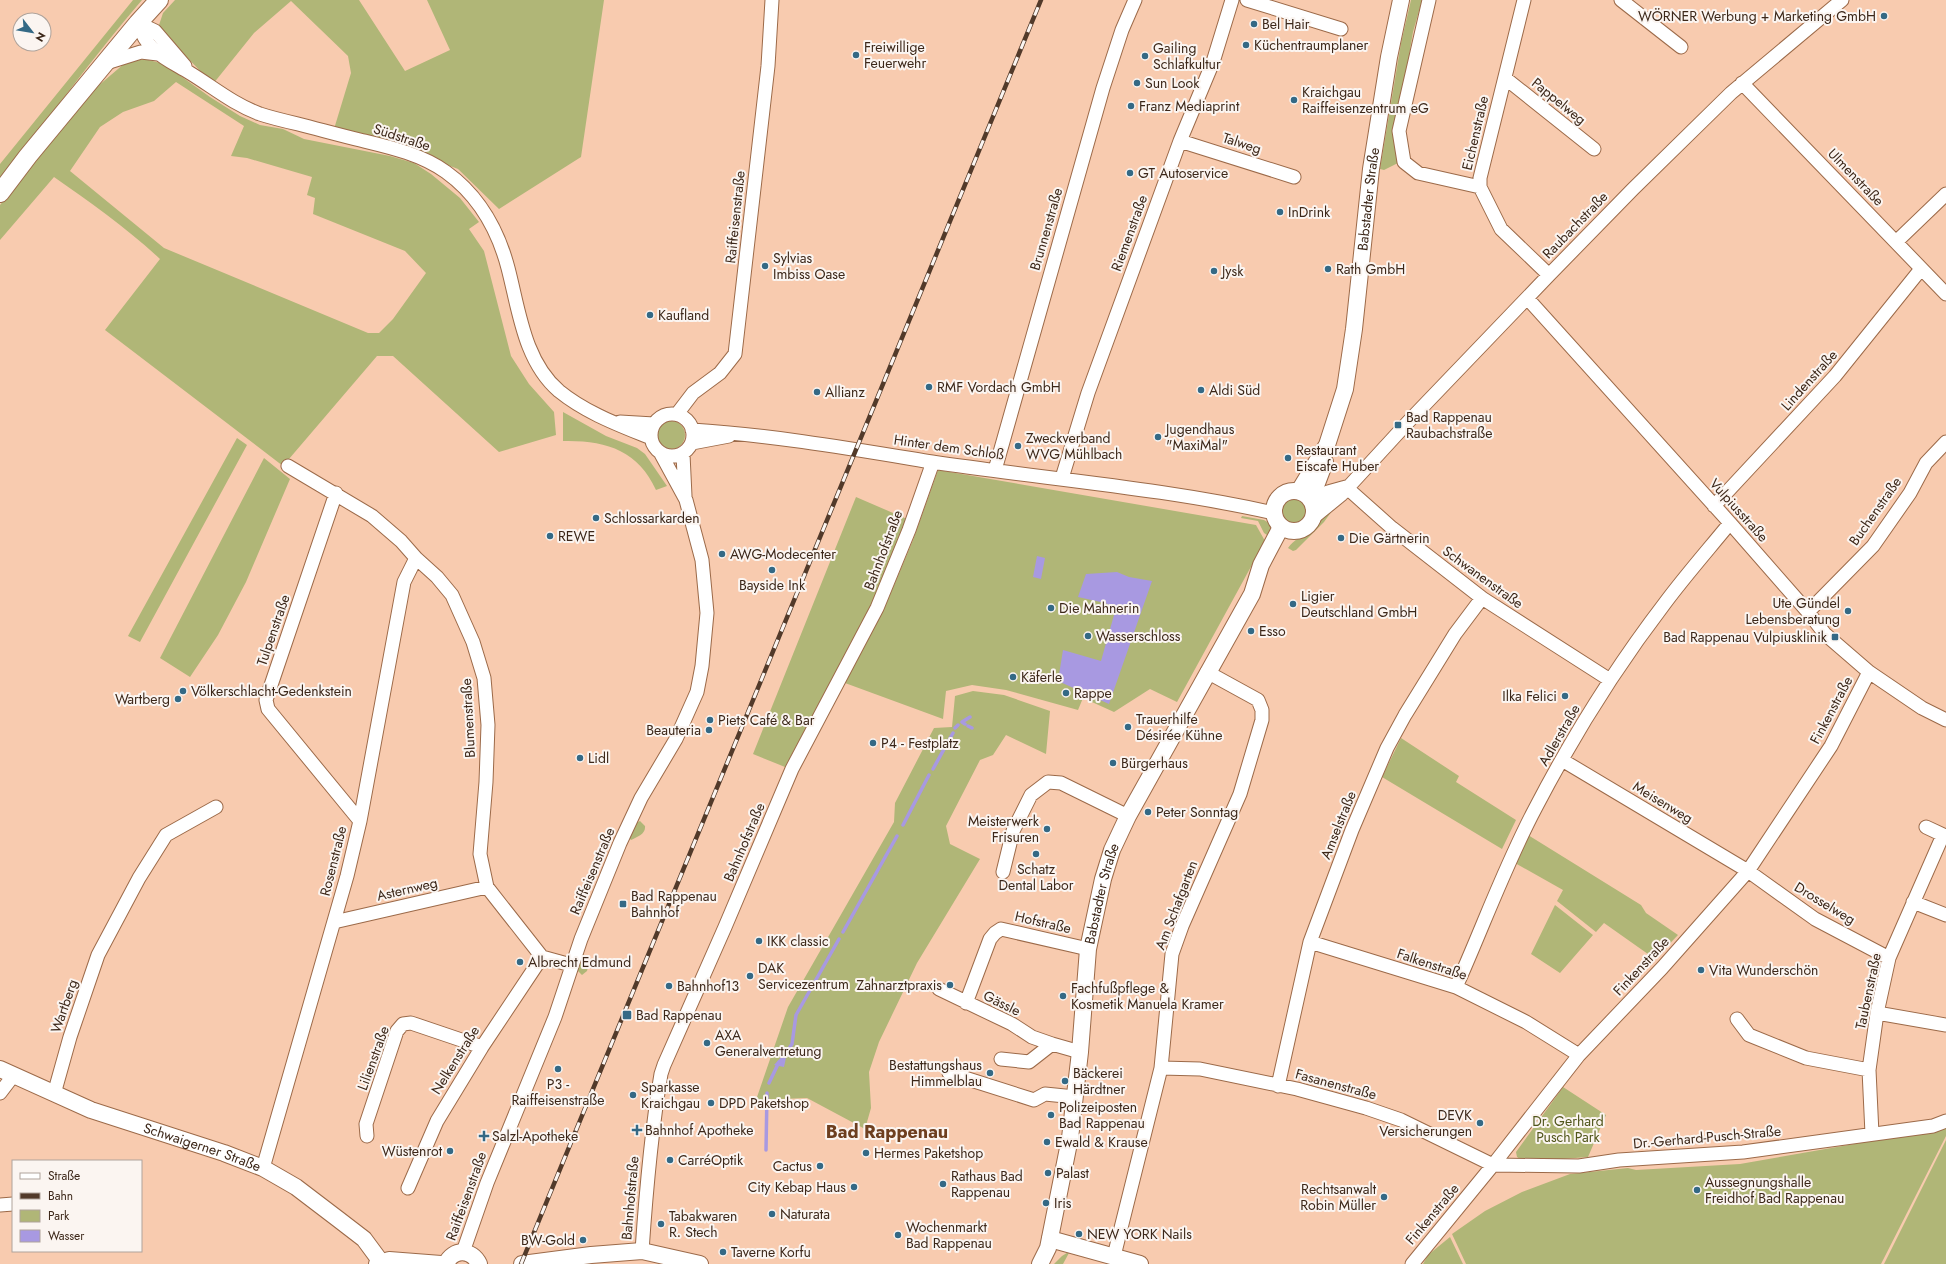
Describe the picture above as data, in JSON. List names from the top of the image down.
{
  "streets": {
    "street": [
      "Pappelweg",
      "Eichenstraße",
      "Südstraße",
      "Talweg",
      "Ulmenstraße",
      "Babstadter Straße",
      "Raiffeisenstraße",
      "Raubachstraße",
      "Brunnenstraße",
      "Riemenstraße",
      "Lindenstraße",
      "Hinter dem Schloß",
      "Vulpiusstraße",
      "Buchenstraße",
      "Bahnhofstraße",
      "Schwanenstraße",
      "Tulpenstraße",
      "Finkenstraße",
      "Blumenstraße",
      "Adlerstraße",
      "Meisenweg",
      "Amselstraße",
      "Rosenstraße",
      "Asternweg",
      "Drosselweg",
      "Am Schafgarten",
      "Hofstraße",
      "Falkenstraße",
      "Taubenstraße",
      "Gässle",
      "Wartberg",
      "Lilienstraße",
      "Nelkenstraße",
      "Fasanenstraße",
      "Dr.-Gerhard-Pusch-Straße",
      "Schwaigerner Straße"
    ]
  },
  "crossings": [
    ["Pappelweg", "Eichenstraße"],
    ["Eichenstraße", "Raubachstraße"],
    ["Südstraße", "Raiffeisenstraße"],
    ["Südstraße", "Hinter dem Schloß"],
    ["Talweg", "Riemenstraße"],
    ["Ulmenstraße", "Raubachstraße"],
    ["Ulmenstraße", "Lindenstraße"],
    ["Babstadter Straße", "Raubachstraße"],
    ["Babstadter Straße", "Hinter dem Schloß"],
    ["Babstadter Straße", "Am Schafgarten"],
    ["Babstadter Straße", "Hofstraße"],
    ["Babstadter Straße", "Gässle"],
    ["Raiffeisenstraße", "Hinter dem Schloß"],
    ["Raubachstraße", "Hinter dem Schloß"],
    ["Raubachstraße", "Vulpiusstraße"],
    ["Raubachstraße", "Schwanenstraße"],
    ["Brunnenstraße", "Hinter dem Schloß"],
    ["Riemenstraße", "Hinter dem Schloß"],
    ["Lindenstraße", "Vulpiusstraße"],
    ["Hinter dem Schloß", "Bahnhofstraße"],
    ["Vulpiusstraße", "Buchenstraße"],
    ["Vulpiusstraße", "Finkenstraße"],
    ["Vulpiusstraße", "Adlerstraße"],
    ["Schwanenstraße", "Adlerstraße"],
    ["Schwanenstraße", "Amselstraße"],
    ["Tulpenstraße", "Blumenstraße"],
    ["Tulpenstraße", "Rosenstraße"],
    ["Finkenstraße", "Meisenweg"],
    ["Finkenstraße", "Drosselweg"],
    ["Finkenstraße", "Falkenstraße"],
    ["Finkenstraße", "Fasanenstraße"],
    ["Finkenstraße", "Dr.-Gerhard-Pusch-Straße"],
    ["Blumenstraße", "Rosenstraße"],
    ["Blumenstraße", "Asternweg"],
    ["Blumenstraße", "Nelkenstraße"],
    ["Adlerstraße", "Meisenweg"],
    ["Adlerstraße", "Falkenstraße"],
    ["Meisenweg", "Drosselweg"],
    ["Amselstraße", "Falkenstraße"],
    ["Amselstraße", "Fasanenstraße"],
    ["Rosenstraße", "Asternweg"],
    ["Rosenstraße", "Schwaigerner Straße"],
    ["Drosselweg", "Taubenstraße"],
    ["Am Schafgarten", "Fasanenstraße"],
    ["Hofstraße", "Gässle"],
    ["Taubenstraße", "Dr.-Gerhard-Pusch-Straße"],
    ["Wartberg", "Schwaigerner Straße"],
    ["Lilienstraße", "Nelkenstraße"],
    ["Fasanenstraße", "Dr.-Gerhard-Pusch-Straße"]
  ],
  "districts": ["Bad Rappenau"],
  "parks": ["Dr. Gerhard Pusch Park"],
  "places": {
    "other": [
      "WÖRNER Werbung + Marketing GmbH",
      "Bel Hair",
      "Küchentraumplaner",
      "Freiwillige Feuerwehr",
      "Gailing Schlafkultur",
      "Sun Look",
      "Kraichgau Raiffeisenzentrum eG",
      "Franz Mediaprint",
      "GT Autoservice",
      "InDrink",
      "Sylvias Imbiss Oase",
      "Rath GmbH",
      "Jysk",
      "Kaufland",
      "RMF Vordach GmbH",
      "Aldi Süd",
      "Allianz",
      "Jugendhaus \"MaxiMal\"",
      "Zweckverband WVG Mühlbach",
      "Restaurant Eiscafe Huber",
      "Schlossarkarden",
      "REWE",
      "Die Gärtnerin",
      "AWG-Modecenter",
      "Bayside Ink",
      "Ligier Deutschland GmbH",
      "Die Mahnerin",
      "Ute Gündel Lebensberatung",
      "Esso",
      "Wasserschloss",
      "Käferle",
      "Völkerschlacht-Gedenkstein",
      "Rappe",
      "Ilka Felici",
      "Wartberg",
      "Piets Café & Bar",
      "Trauerhilfe Désirée Kühne",
      "Beauteria",
      "P4 - Festplatz",
      "Lidl",
      "Bürgerhaus",
      "Peter Sonntag",
      "Meisterwerk Frisuren",
      "Schatz Dental Labor",
      "IKK classic",
      "Albrecht Edmund",
      "Vita Wunderschön",
      "DAK Servicezentrum",
      "Zahnarztpraxis",
      "Bahnhof13",
      "Fachfußpflege & Kosmetik Manuela Kramer",
      "AXA Generalvertretung",
      "P3 - Raiffeisenstraße",
      "Bestattungshaus Himmelblau",
      "Bäckerei Härdtner",
      "Sparkasse Kraichgau",
      "DPD Paketshop",
      "Polizeiposten Bad Rappenau",
      "DEVK Versicherungen",
      "Ewald & Krause",
      "Wüstenrot",
      "Hermes Paketshop",
      "CarréOptik",
      "Cactus",
      "Palast",
      "Rathaus Bad Rappenau",
      "City Kebap Haus",
      "Aussegnungshalle Freidhof Bad Rappenau",
      "Rechtsanwalt Robin Müller",
      "Iris",
      "Naturata",
      "Tabakwaren R. Stech",
      "NEW YORK Nails",
      "Wochenmarkt Bad Rappenau",
      "BW-Gold",
      "Taverne Korfu"
    ],
    "transit": [
      "Bad Rappenau Raubachstraße",
      "Bad Rappenau Vulpiusklinik",
      "Bad Rappenau Bahnhof",
      "Bad Rappenau"
    ],
    "health": ["Bahnhof Apotheke", "Salzl-Apotheke"]
  },
  "legend": [
    "Straße",
    "Bahn",
    "Park",
    "Wasser"
  ],
  "north": "bottom right"
}
